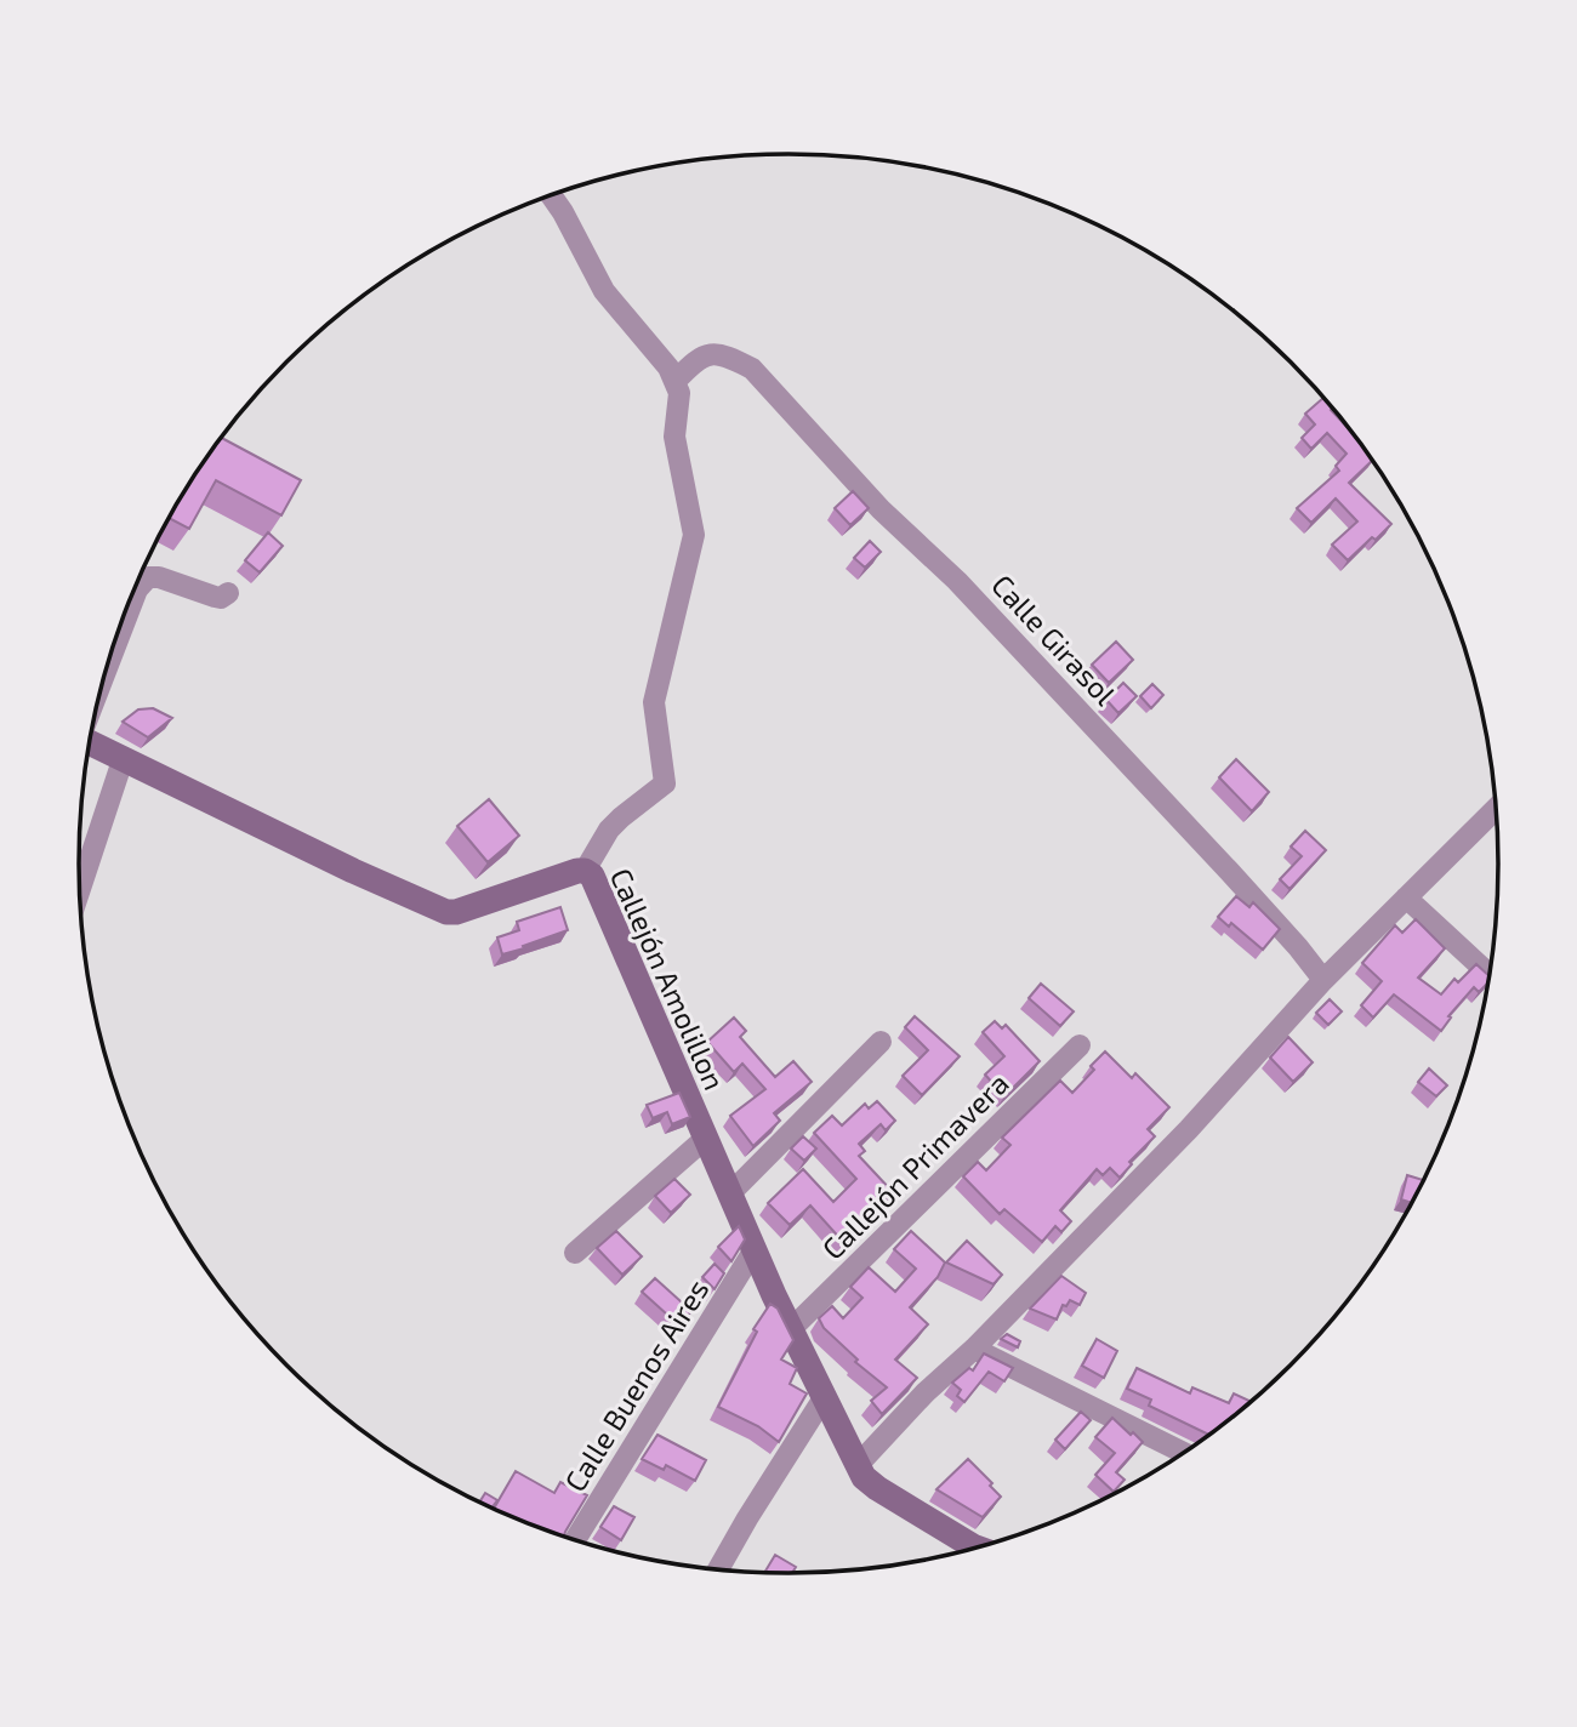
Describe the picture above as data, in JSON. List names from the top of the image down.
{
  "streets": {
    "street": [
      "Calle Girasol",
      "Callejón Amolillon",
      "Callejón Primavera",
      "Calle Buenos Aires"
    ]
  },
  "crossings": [
    ["Callejón Amolillon", "Callejón Primavera"],
    ["Callejón Amolillon", "Calle Buenos Aires"]
  ]
}
